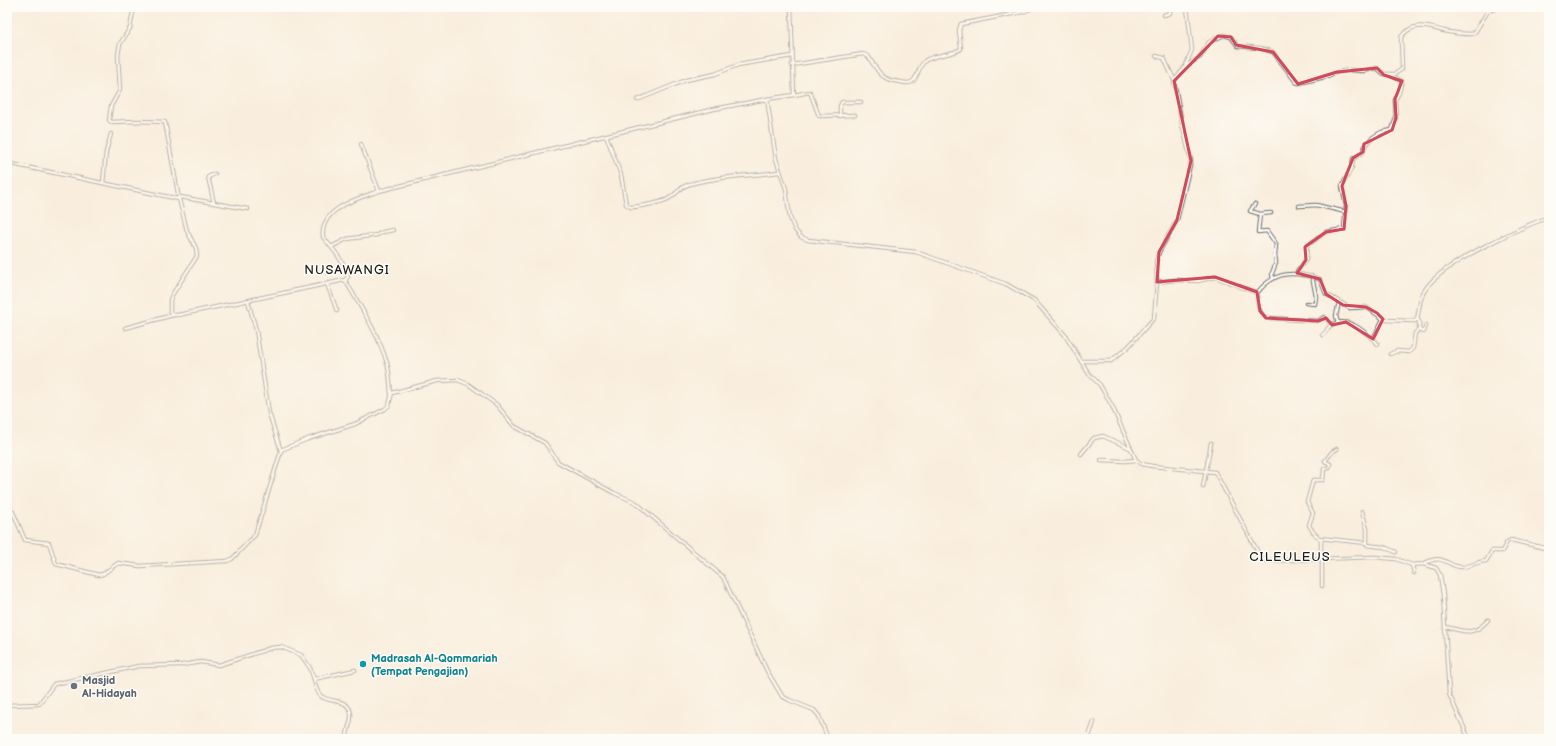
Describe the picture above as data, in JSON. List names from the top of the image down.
{
  "districts": ["NUSAWANGI", "CILEULEUS"],
  "places": ["Madrasah Al-Qommariah (Tempat Pengajian)", "Masjid Al-Hidayah"]
}
